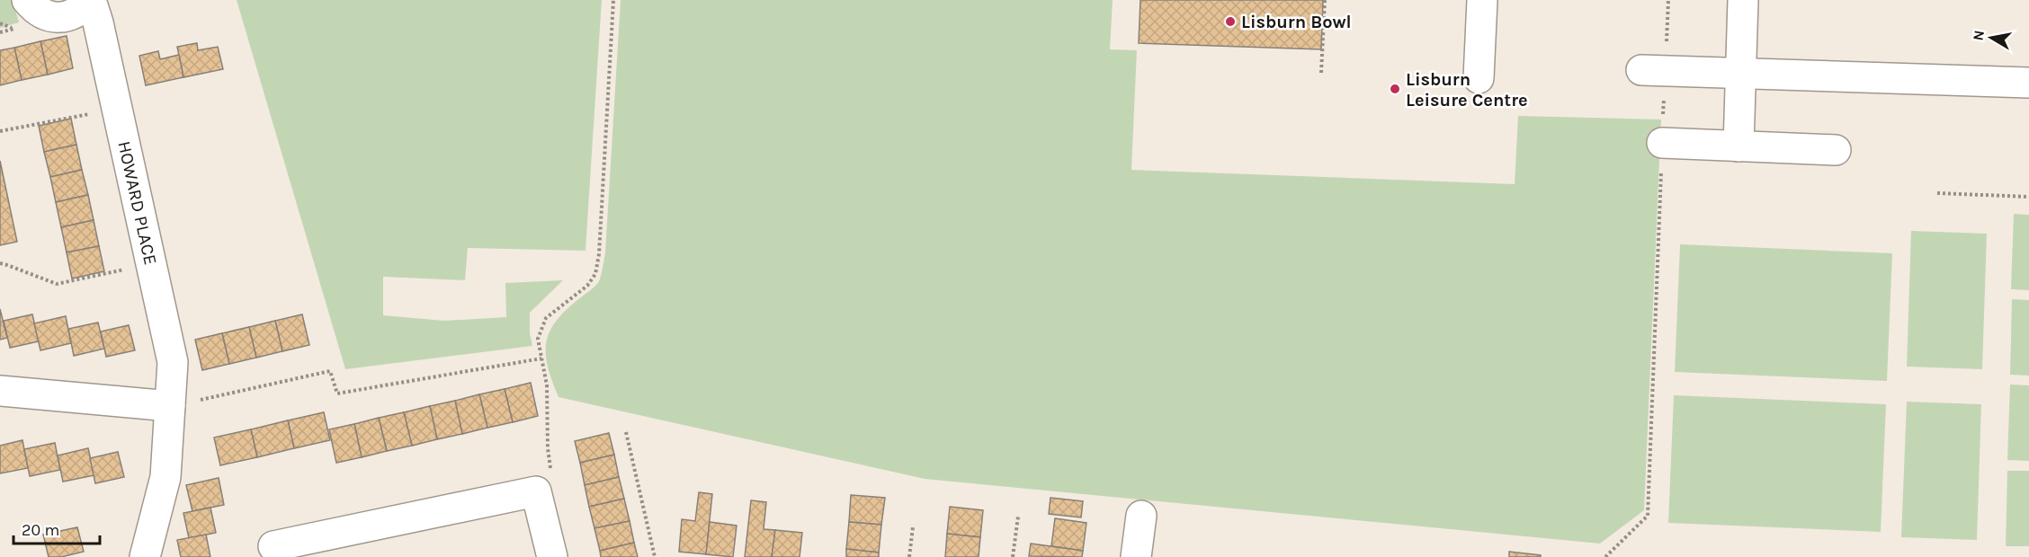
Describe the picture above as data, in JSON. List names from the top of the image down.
{
  "streets": {
    "street": ["HOWARD PLACE"]
  },
  "places": ["Lisburn Bowl", "Lisburn Leisure Centre"],
  "scale_bar": "20 m",
  "north": "left"
}
